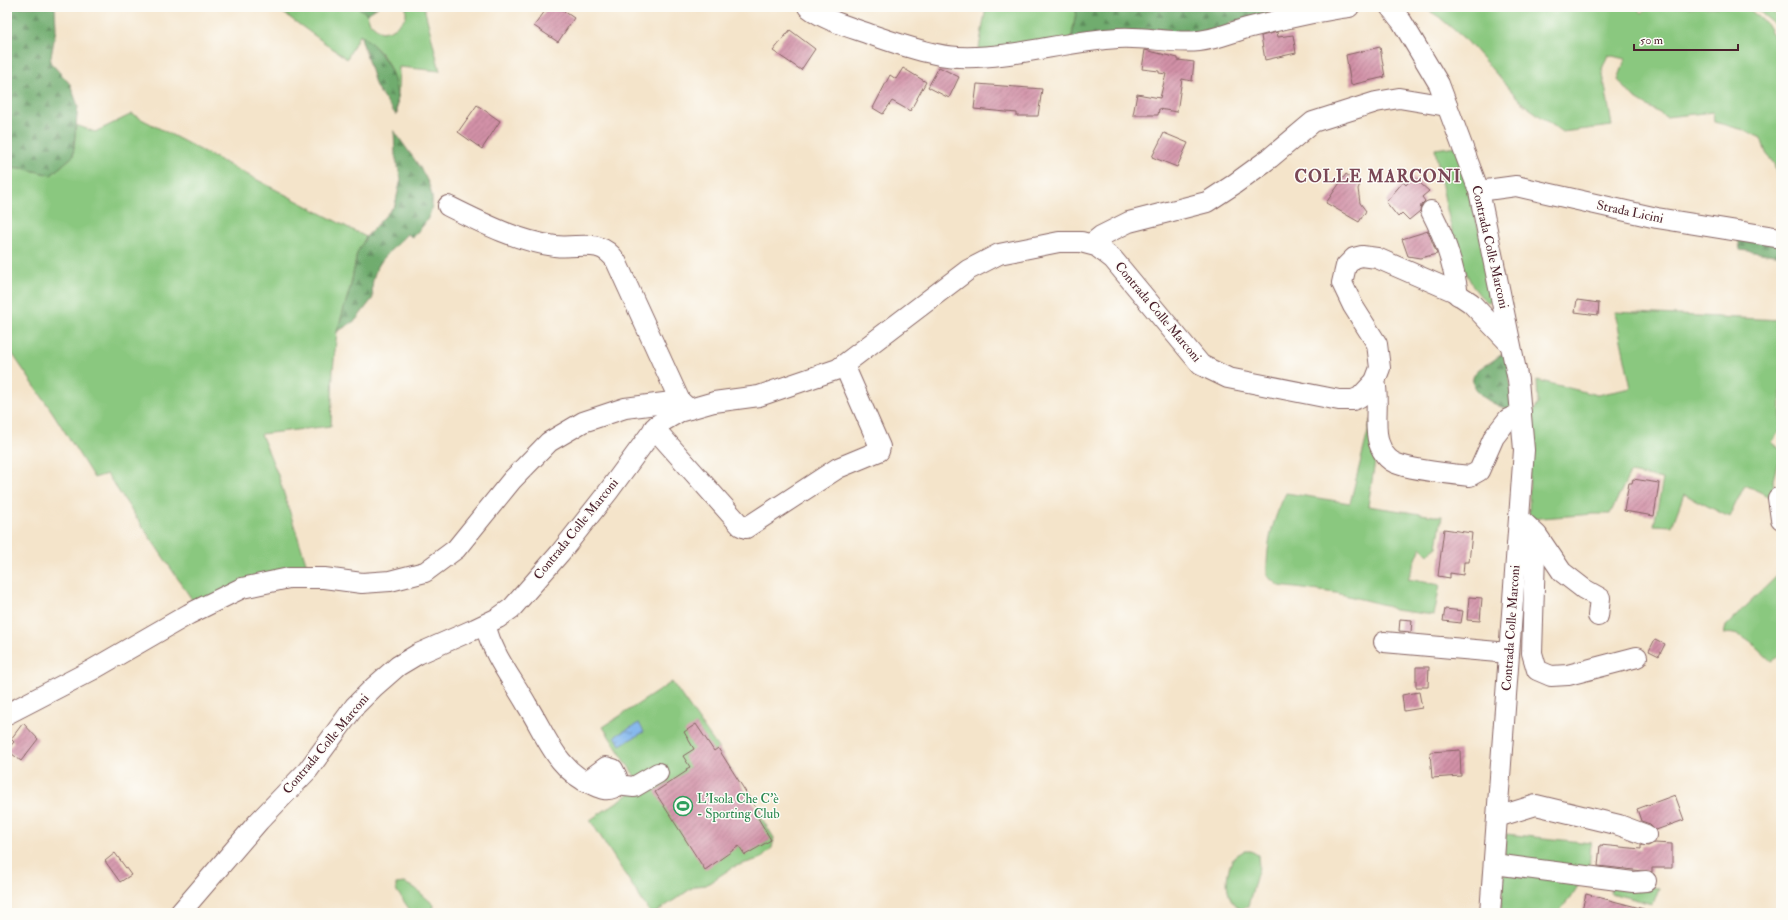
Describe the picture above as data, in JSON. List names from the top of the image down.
{
  "streets": {
    "street": ["Strada Licini", "Contrada Colle Marconi"]
  },
  "crossings": [
    ["Strada Licini", "Contrada Colle Marconi"]
  ],
  "districts": ["COLLE MARCONI"],
  "places": {
    "sports": ["L'Isola Che C'è - Sporting Club"]
  },
  "scale_bar": "50 m"
}
